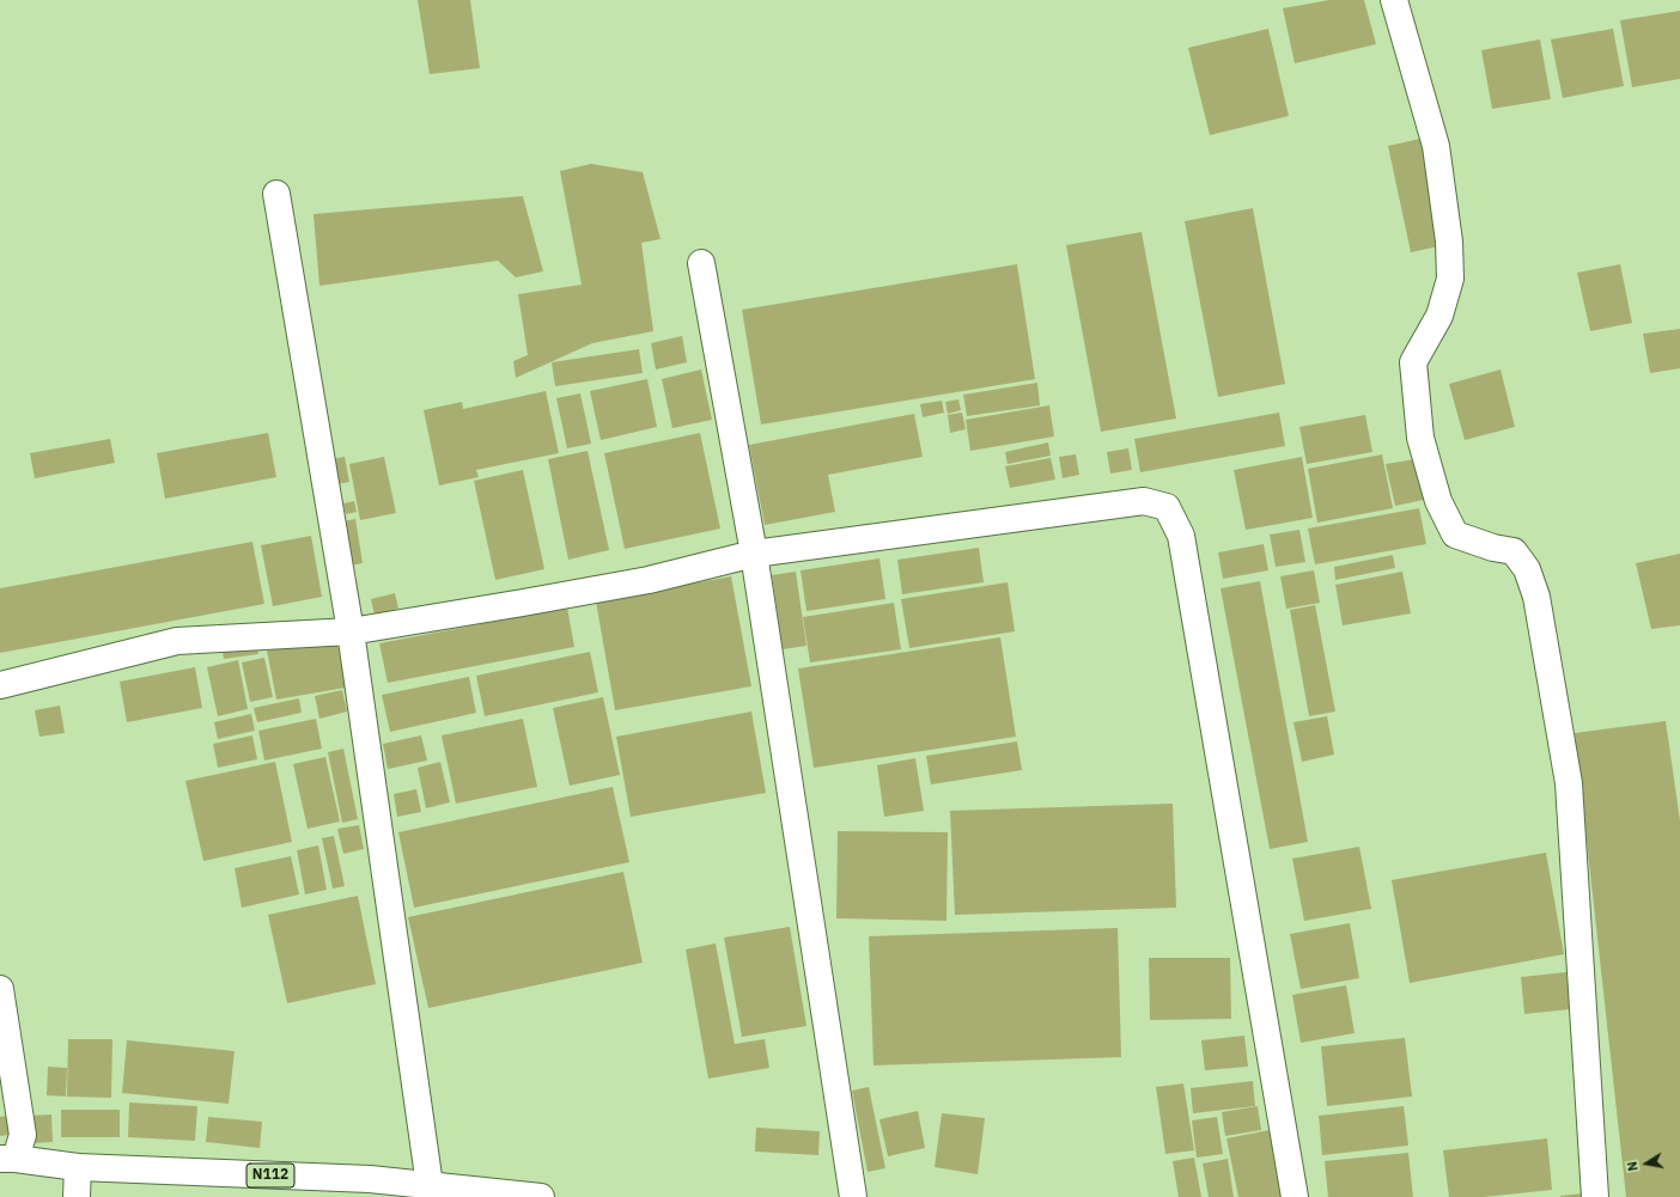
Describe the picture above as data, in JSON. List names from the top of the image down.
{
  "streets": {
    "main road": ["N112"]
  },
  "north": "left"
}
